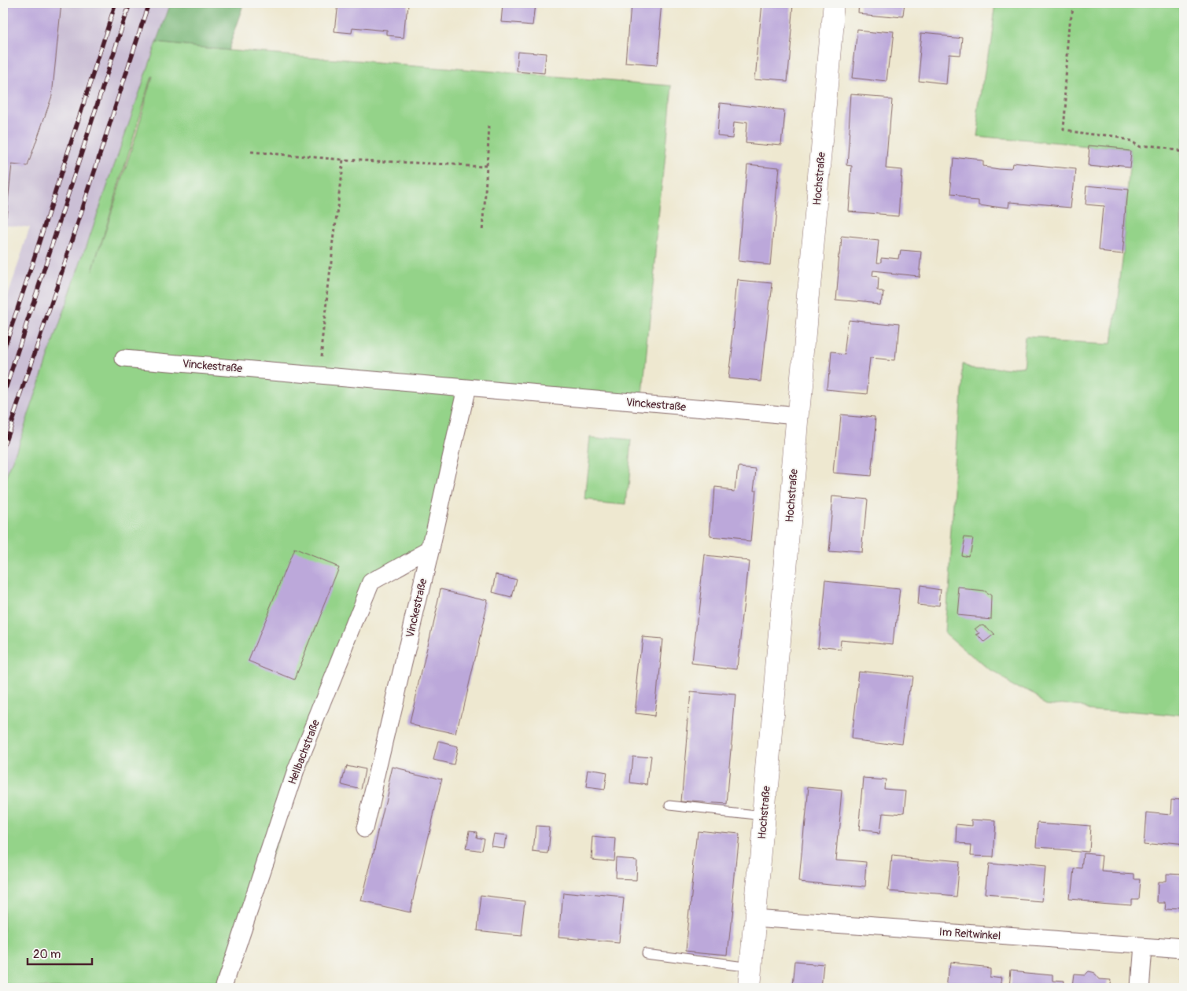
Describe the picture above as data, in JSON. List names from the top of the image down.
{
  "streets": {
    "street": [
      "Hochstraße",
      "Vinckestraße",
      "Hellbachstraße",
      "Im Reitwinkel"
    ]
  },
  "crossings": [
    ["Hochstraße", "Vinckestraße"],
    ["Hochstraße", "Im Reitwinkel"],
    ["Vinckestraße", "Hellbachstraße"]
  ],
  "scale_bar": "20 m"
}
